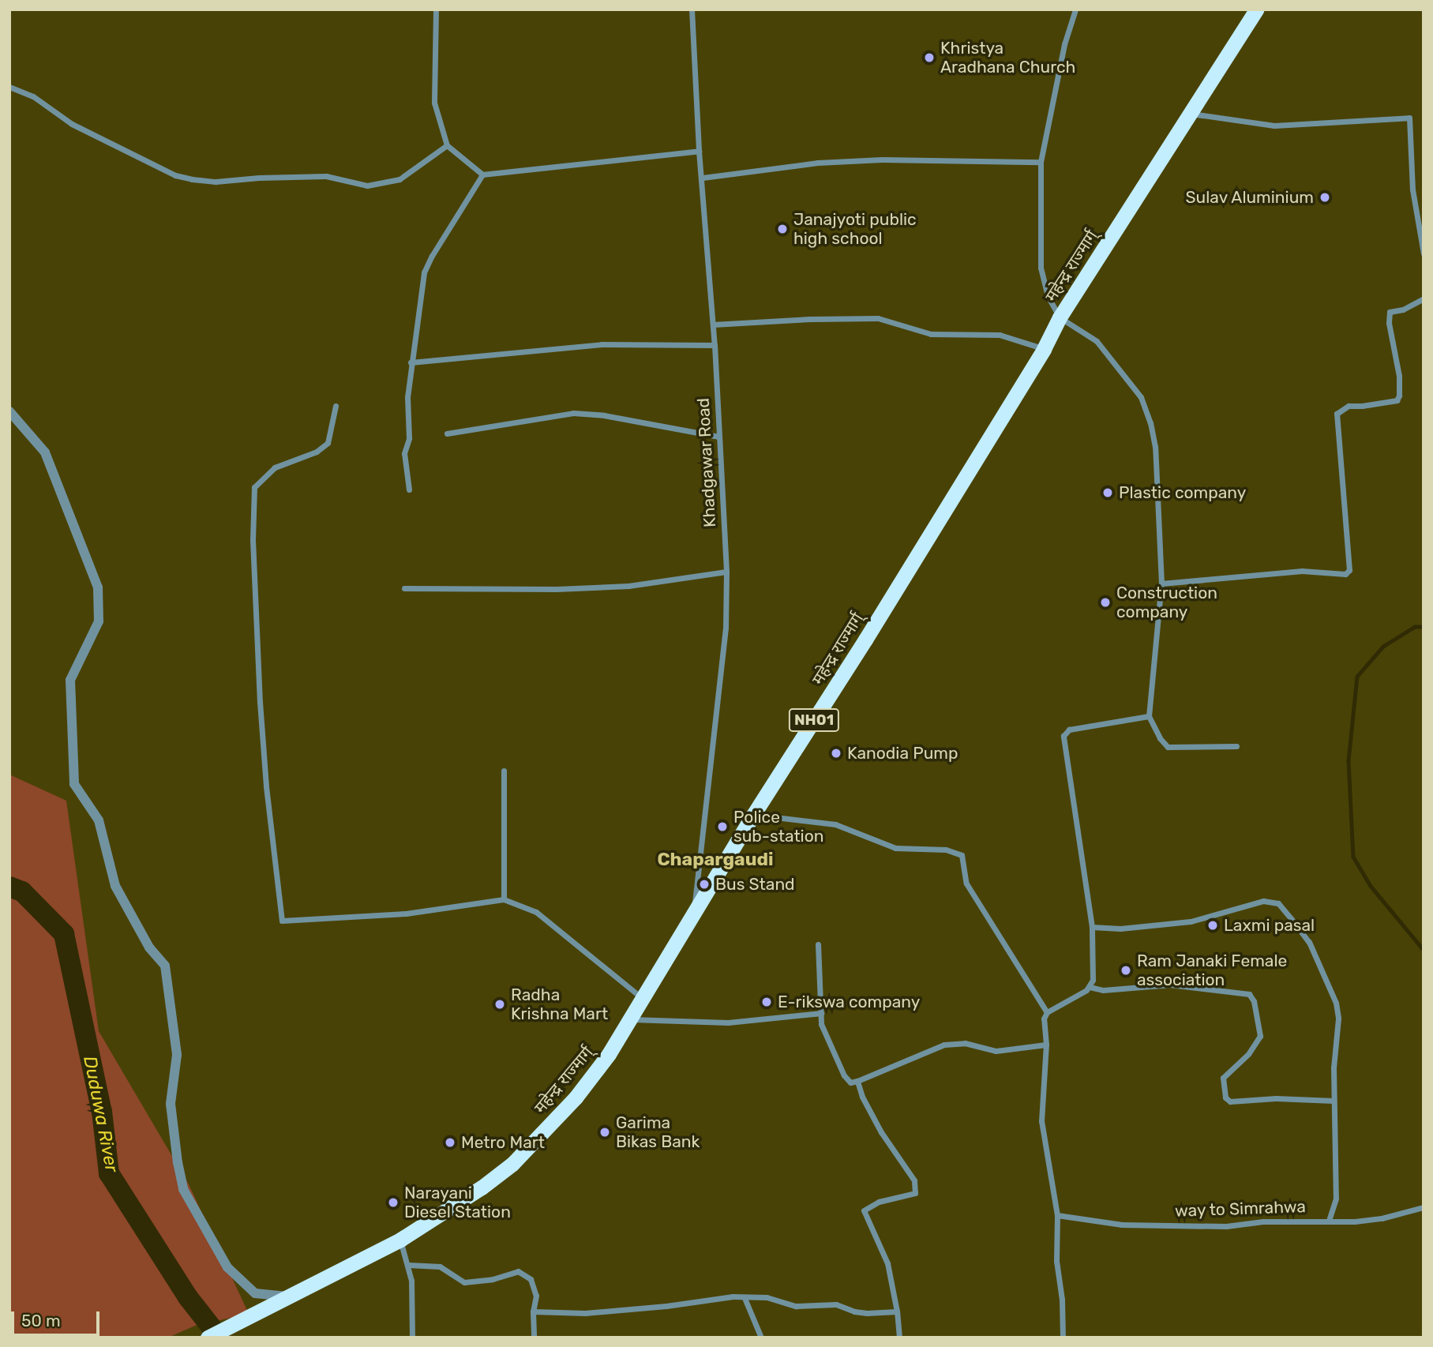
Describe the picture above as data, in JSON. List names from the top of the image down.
{
  "streets": {
    "highway": ["महेन्द्र राज्मार्ग्", "NH01"],
    "street": ["Khadgawar Road", "way to Simrahwa"]
  },
  "crossings": [
    ["महेन्द्र राज्मार्ग्", "Khadgawar Road"]
  ],
  "districts": ["Chapargaudi"],
  "water": ["Duduwa River"],
  "places": [
    "Khristya Aradhana Church",
    "Sulav Aluminium",
    "Janajyoti public high school",
    "Plastic company",
    "Construction company",
    "Kanodia Pump",
    "Police sub-station",
    "Bus Stand",
    "Laxmi pasal",
    "Ram Janaki Female association",
    "E-rikswa company",
    "Radha Krishna Mart",
    "Garima Bikas Bank",
    "Metro Mart",
    "Narayani Diesel Station"
  ],
  "scale_bar": "50 m"
}
